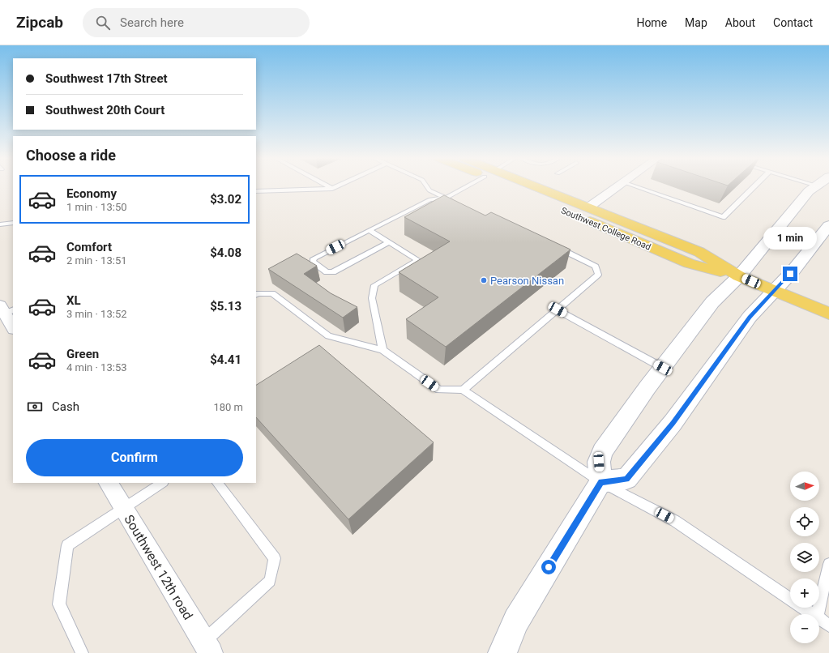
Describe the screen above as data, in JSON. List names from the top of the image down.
{
  "streets": {
    "main road": ["Southwest College Road"],
    "street": ["Southwest 12th road"]
  },
  "places": ["Pearson Nissan"],
  "north": "right",
  "page": {
    "header": "Zipcab",
    "search": "Search here",
    "nav": [
      "Home",
      "Map",
      "About",
      "Contact"
    ],
    "banner": ["Southwest 17th Street", "Southwest 20th Court"],
    "heading": "Choose a ride",
    "list": [
      {
        "name": "Economy",
        "note": "1 min · 13:50",
        "value": "$3.02"
      },
      {
        "name": "Comfort",
        "note": "2 min · 13:51",
        "value": "$4.08"
      },
      {
        "name": "XL",
        "note": "3 min · 13:52",
        "value": "$5.13"
      },
      {
        "name": "Green",
        "note": "4 min · 13:53",
        "value": "$4.41"
      }
    ],
    "bubble": "1 min",
    "pay": ["Cash", "180 m"],
    "buttons": "Confirm",
    "map_buttons": ["+", "−"]
  }
}
